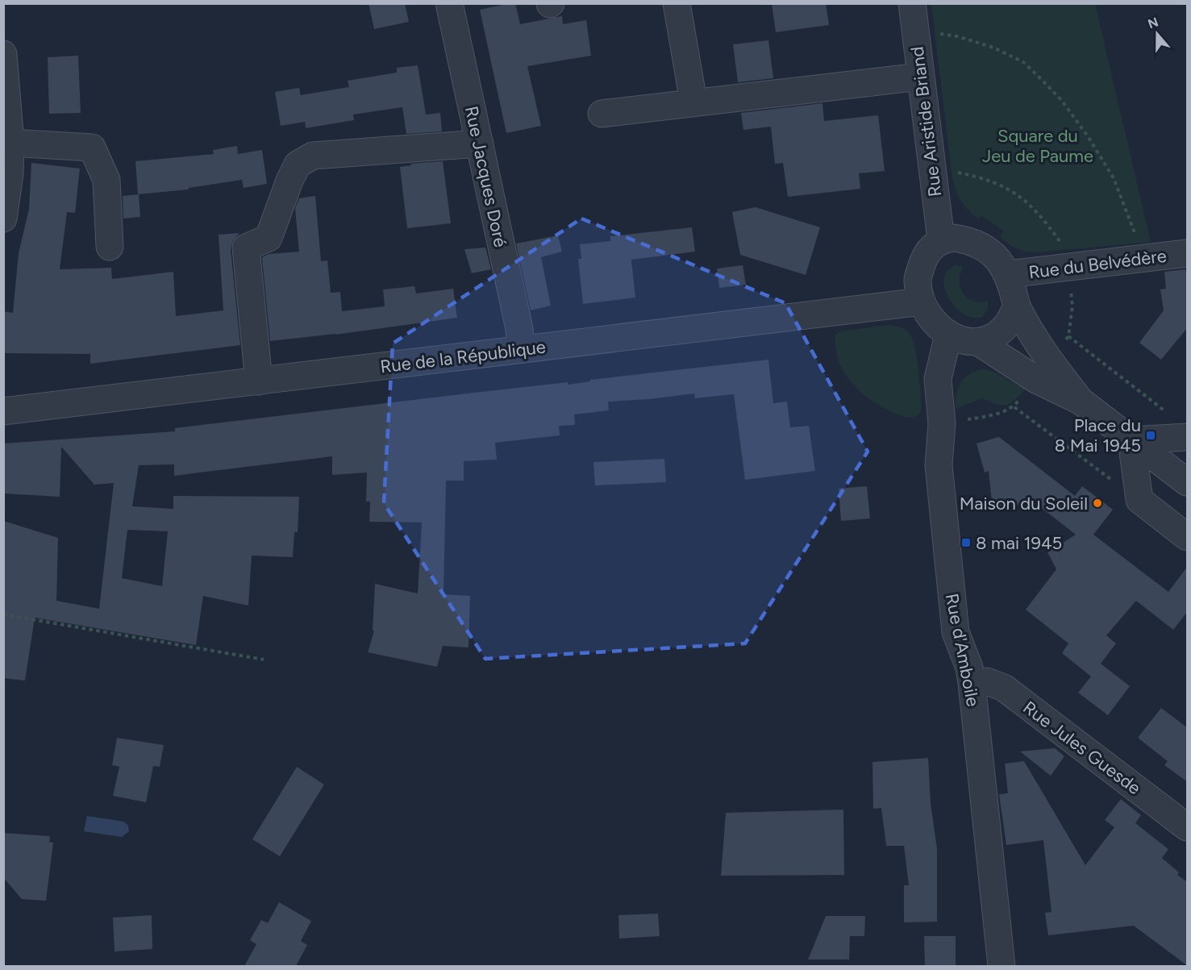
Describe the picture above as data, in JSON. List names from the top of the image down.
{
  "streets": {
    "street": [
      "Rue Aristide Briand",
      "Rue Jacques Doré",
      "Rue du Belvédère",
      "Rue de la République",
      "Rue d'Amboile",
      "Rue Jules Guesde"
    ]
  },
  "crossings": [
    ["Rue Aristide Briand", "Rue du Belvédère"],
    ["Rue Aristide Briand", "Rue de la République"],
    ["Rue Aristide Briand", "Rue d'Amboile"],
    ["Rue Jacques Doré", "Rue de la République"],
    ["Rue du Belvédère", "Rue de la République"],
    ["Rue du Belvédère", "Rue d'Amboile"],
    ["Rue de la République", "Rue d'Amboile"],
    ["Rue d'Amboile", "Rue Jules Guesde"]
  ],
  "parks": ["Square du Jeu de Paume"],
  "places": {
    "transit": ["Place du 8 Mai 1945", "8 mai 1945"],
    "other": ["Maison du Soleil"]
  },
  "north": "top"
}
